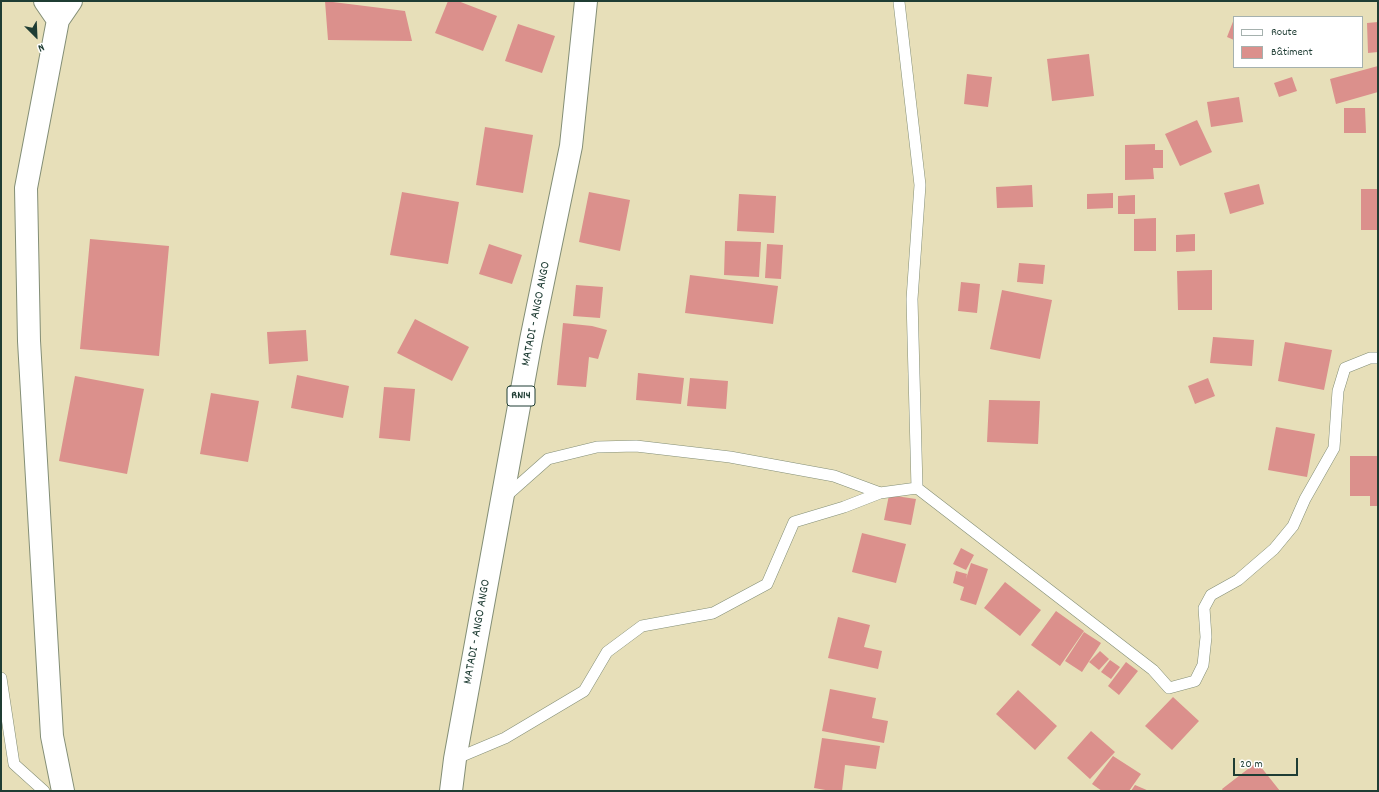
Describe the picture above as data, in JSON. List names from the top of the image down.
{
  "streets": {
    "main road": ["MATADI - ANGO ANGO", "RN14"]
  },
  "legend": ["Route", "Bâtiment"],
  "scale_bar": "20 m",
  "north": "bottom right"
}
